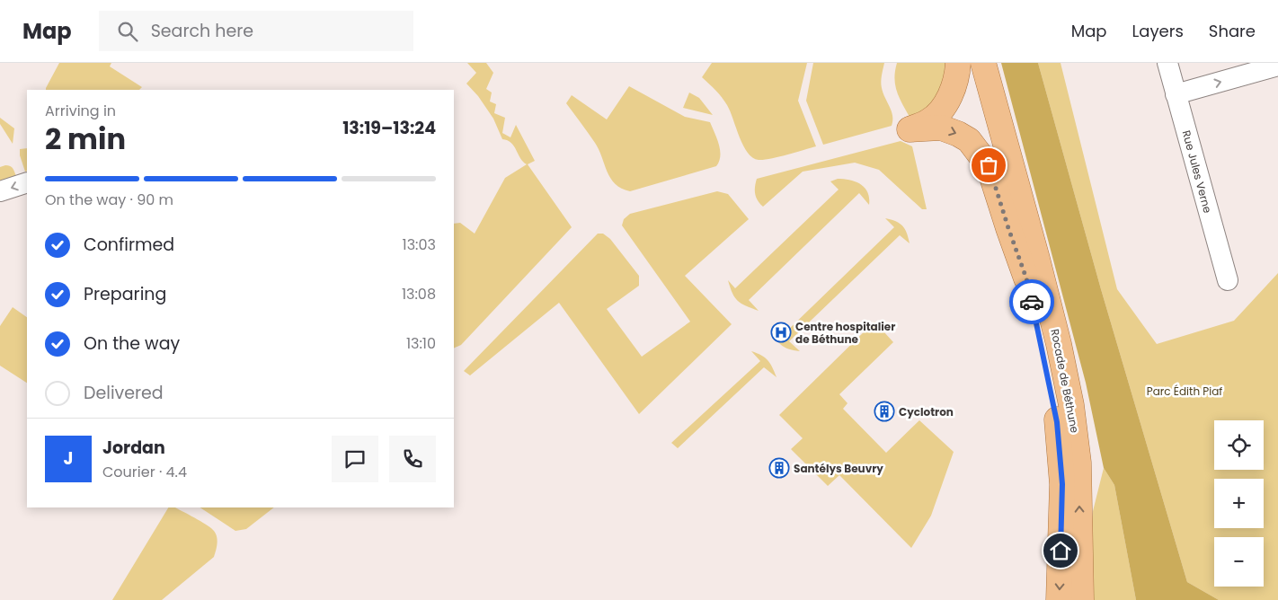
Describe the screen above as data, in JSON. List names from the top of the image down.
{
  "streets": {
    "main road": ["Rocade de Béthune"],
    "street": ["Rue Jules Verne"]
  },
  "parks": ["Parc Édith Piaf"],
  "places": {
    "hospital": ["Centre hospitalier de Béthune"],
    "building": ["Cyclotron", "Santélys Beuvry"]
  },
  "page": {
    "header": "Map",
    "search": "Search here",
    "nav": ["Map", "Layers", "Share"],
    "heading": ["2 min", "Arriving in", "13:19–13:24"],
    "panel": ["Jordan", "Courier · 4.4"],
    "bar": "On the way · 90 m",
    "list": [
      ["Confirmed", "13:03"],
      ["Preparing", "13:08"],
      ["On the way", "13:10"],
      "Delivered"
    ],
    "map_buttons": ["+", "−"],
    "round": "J"
  }
}
